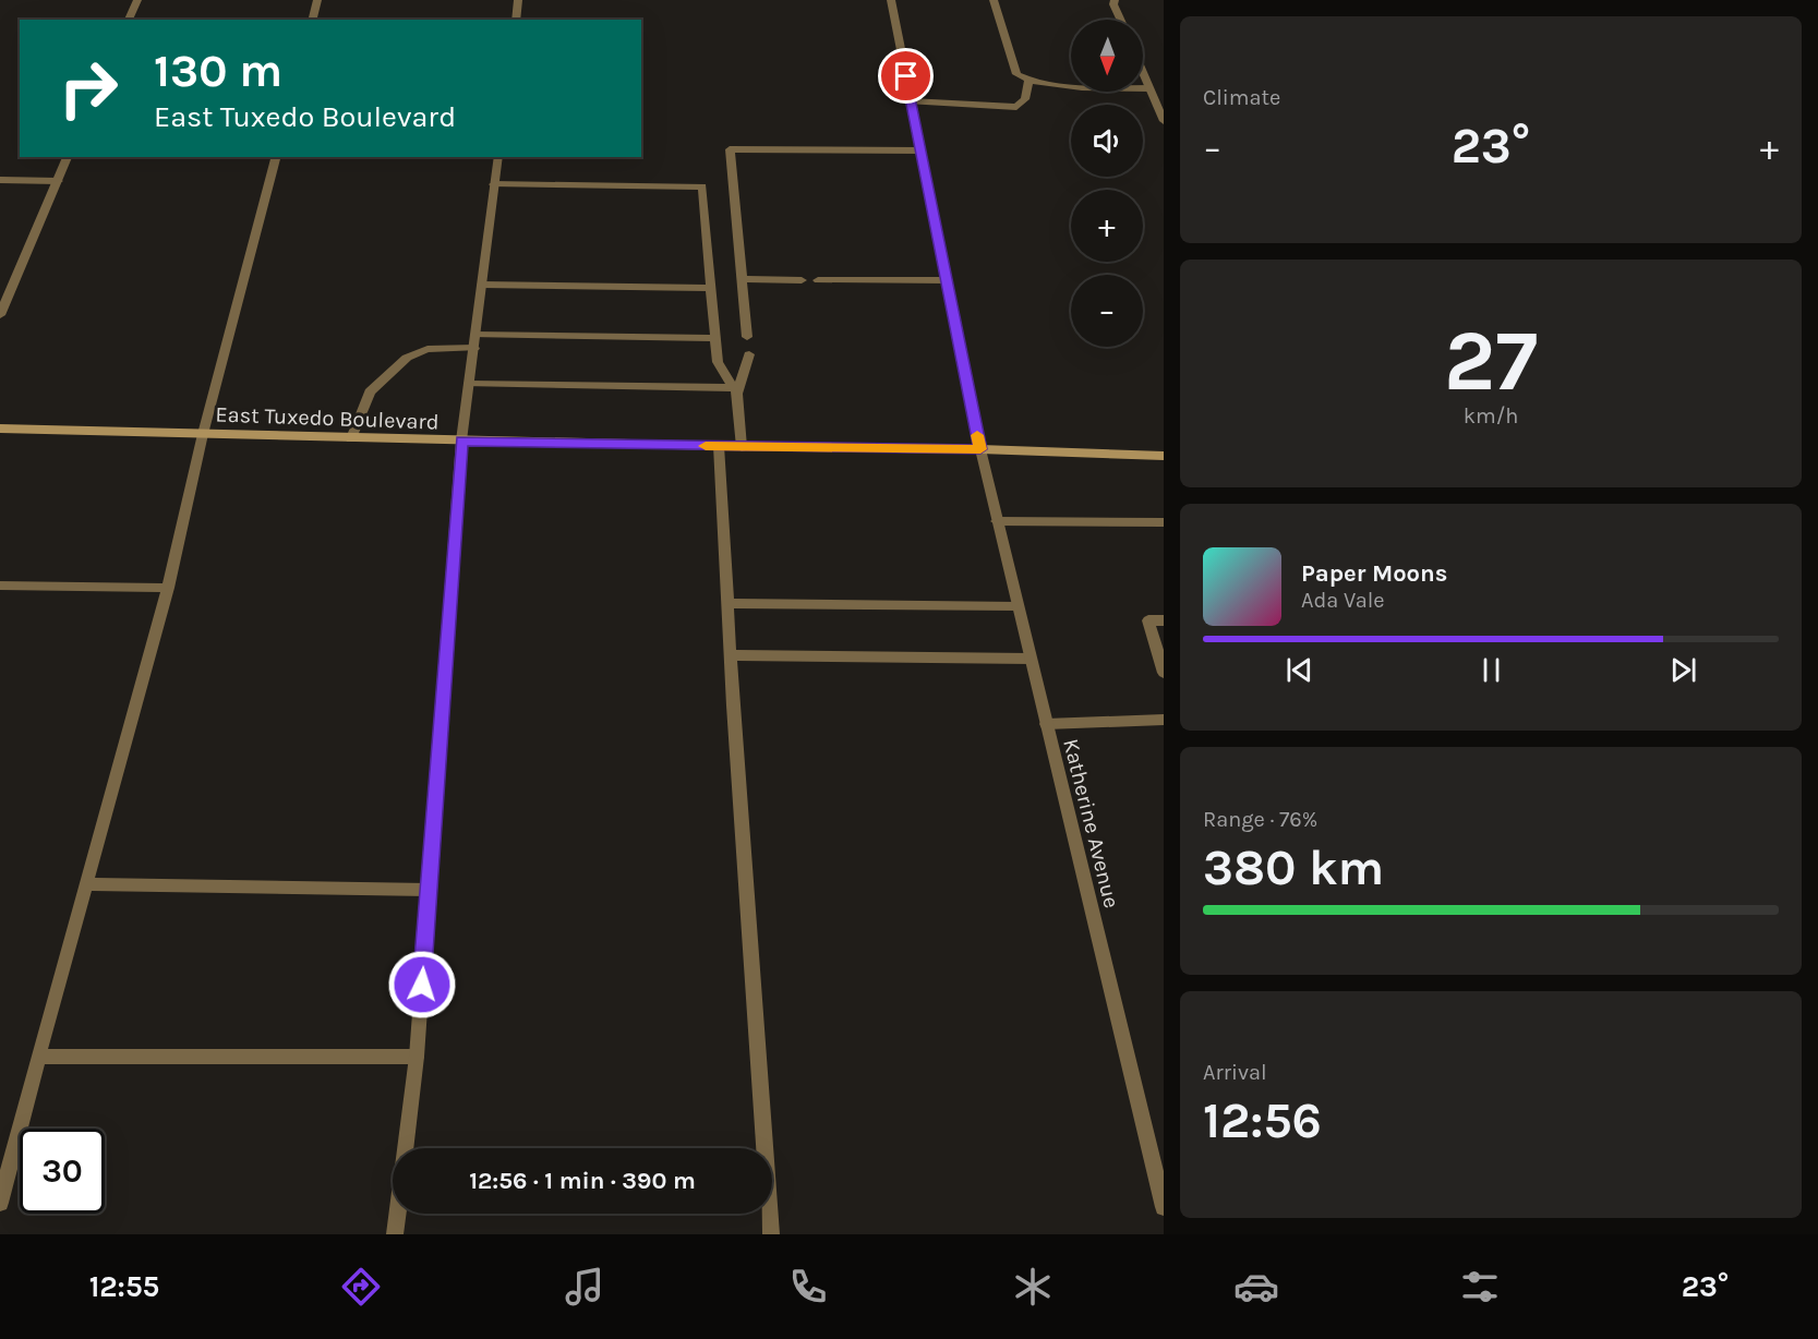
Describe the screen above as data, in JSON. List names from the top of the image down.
{
  "streets": {
    "main road": ["East Tuxedo Boulevard"],
    "street": ["Katherine Avenue"]
  },
  "crossings": [
    ["East Tuxedo Boulevard", "Katherine Avenue"]
  ],
  "north": "bottom",
  "page": {
    "tile": [
      "Climate",
      ["27", "km/h"],
      ["Range · 76%", "380 km"],
      ["Arrival", "12:56"]
    ],
    "map_buttons": ["+", "−"],
    "turn": ["130 m", "East Tuxedo Boulevard"],
    "heat": ["−", "23°", "+"],
    "song": ["Paper Moons", "Ada Vale"],
    "limit": "30",
    "trip": "12:56 · 1 min · 390 m",
    "tabs": ["12:55", "23°"]
  }
}
